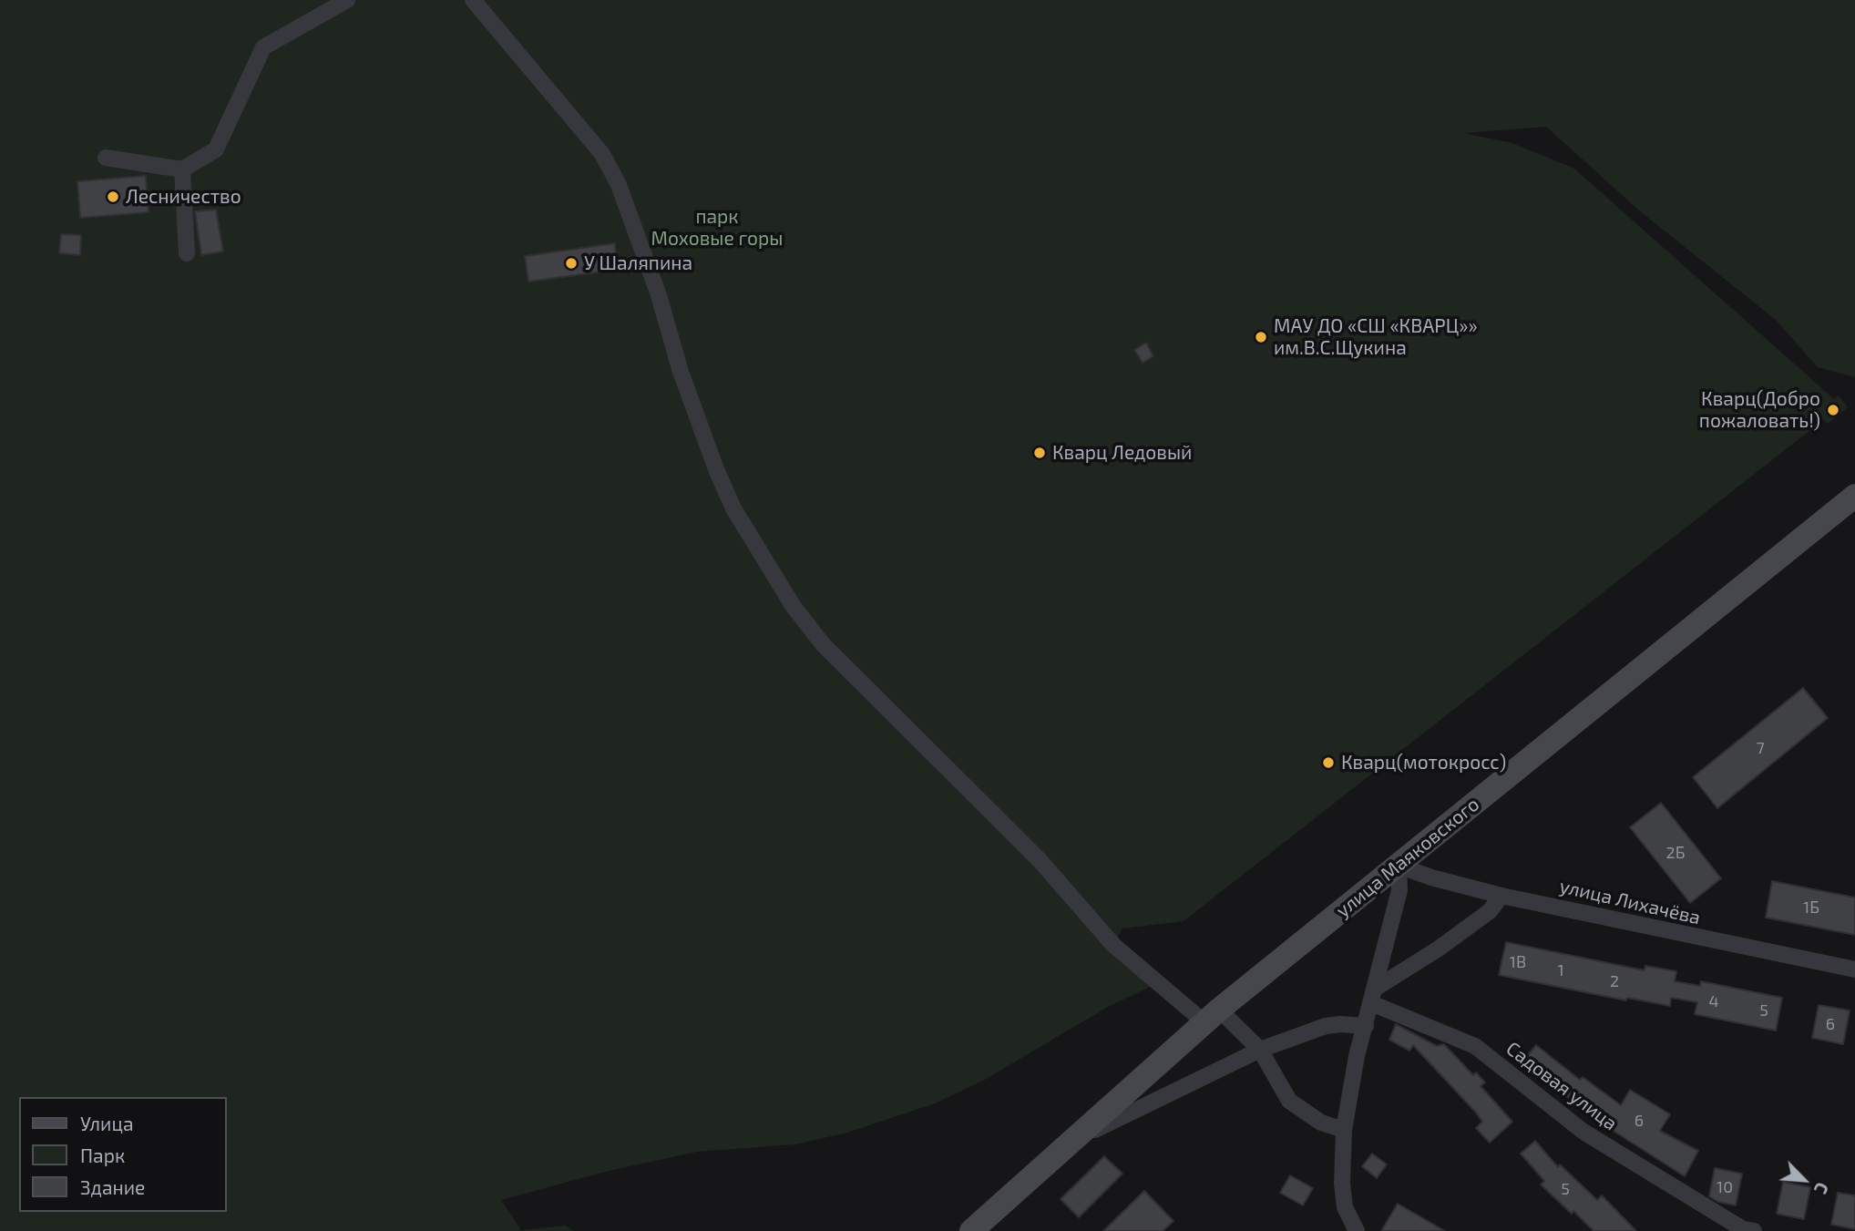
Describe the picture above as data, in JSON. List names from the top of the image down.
{
  "streets": {
    "main road": ["улица Маяковского"],
    "street": ["улица Лихачёва", "Садовая улица"]
  },
  "crossings": [
    ["улица Маяковского", "улица Лихачёва"]
  ],
  "parks": ["парк Моховые горы"],
  "places": [
    "Лесничество",
    "У Шаляпина",
    "МАУ ДО «СШ «КВАРЦ»» им.В.С.Щукина",
    "Кварц(Добро пожаловать!)",
    "Кварц Ледовый",
    "Кварц(мотокросс)"
  ],
  "house_numbers": [
    "7",
    "2Б",
    "1Б",
    "1В",
    "1",
    "2",
    "4",
    "5",
    "6",
    "6",
    "10",
    "5"
  ],
  "legend": ["Улица", "Парк", "Здание"],
  "north": "bottom right"
}
